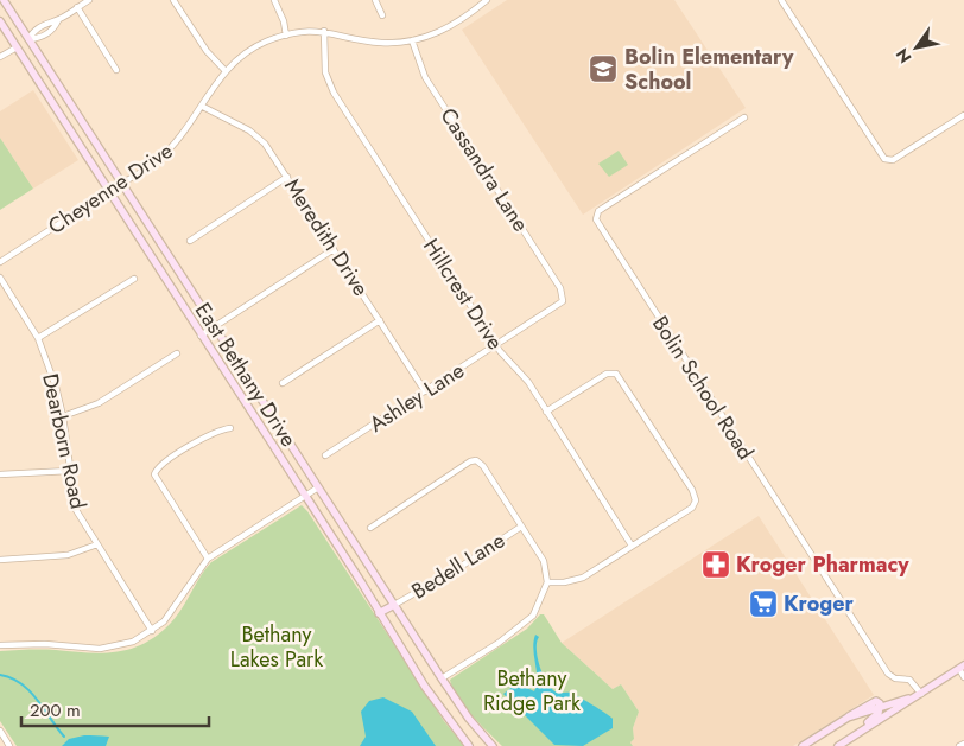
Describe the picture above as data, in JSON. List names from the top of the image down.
{
  "streets": {
    "main road": ["East Bethany Drive"],
    "street": [
      "Cassandra Lane",
      "Cheyenne Drive",
      "Meredith Drive",
      "Hillcrest Drive",
      "Bolin School Road",
      "Ashley Lane",
      "Dearborn Road",
      "Bedell Lane"
    ]
  },
  "crossings": [
    ["Cassandra Lane", "Cheyenne Drive"],
    ["Cassandra Lane", "Ashley Lane"],
    ["Cheyenne Drive", "Meredith Drive"],
    ["Cheyenne Drive", "Hillcrest Drive"],
    ["Cheyenne Drive", "East Bethany Drive"],
    ["Meredith Drive", "Ashley Lane"],
    ["Hillcrest Drive", "Ashley Lane"],
    ["East Bethany Drive", "Bedell Lane"]
  ],
  "parks": ["Bethany Lakes Park", "Bethany Ridge Park"],
  "places": {
    "school or university": ["Bolin Elementary School"],
    "pharmacy": ["Kroger Pharmacy"],
    "supermarket": ["Kroger"]
  },
  "scale_bar": "200 m",
  "north": "bottom left"
}
